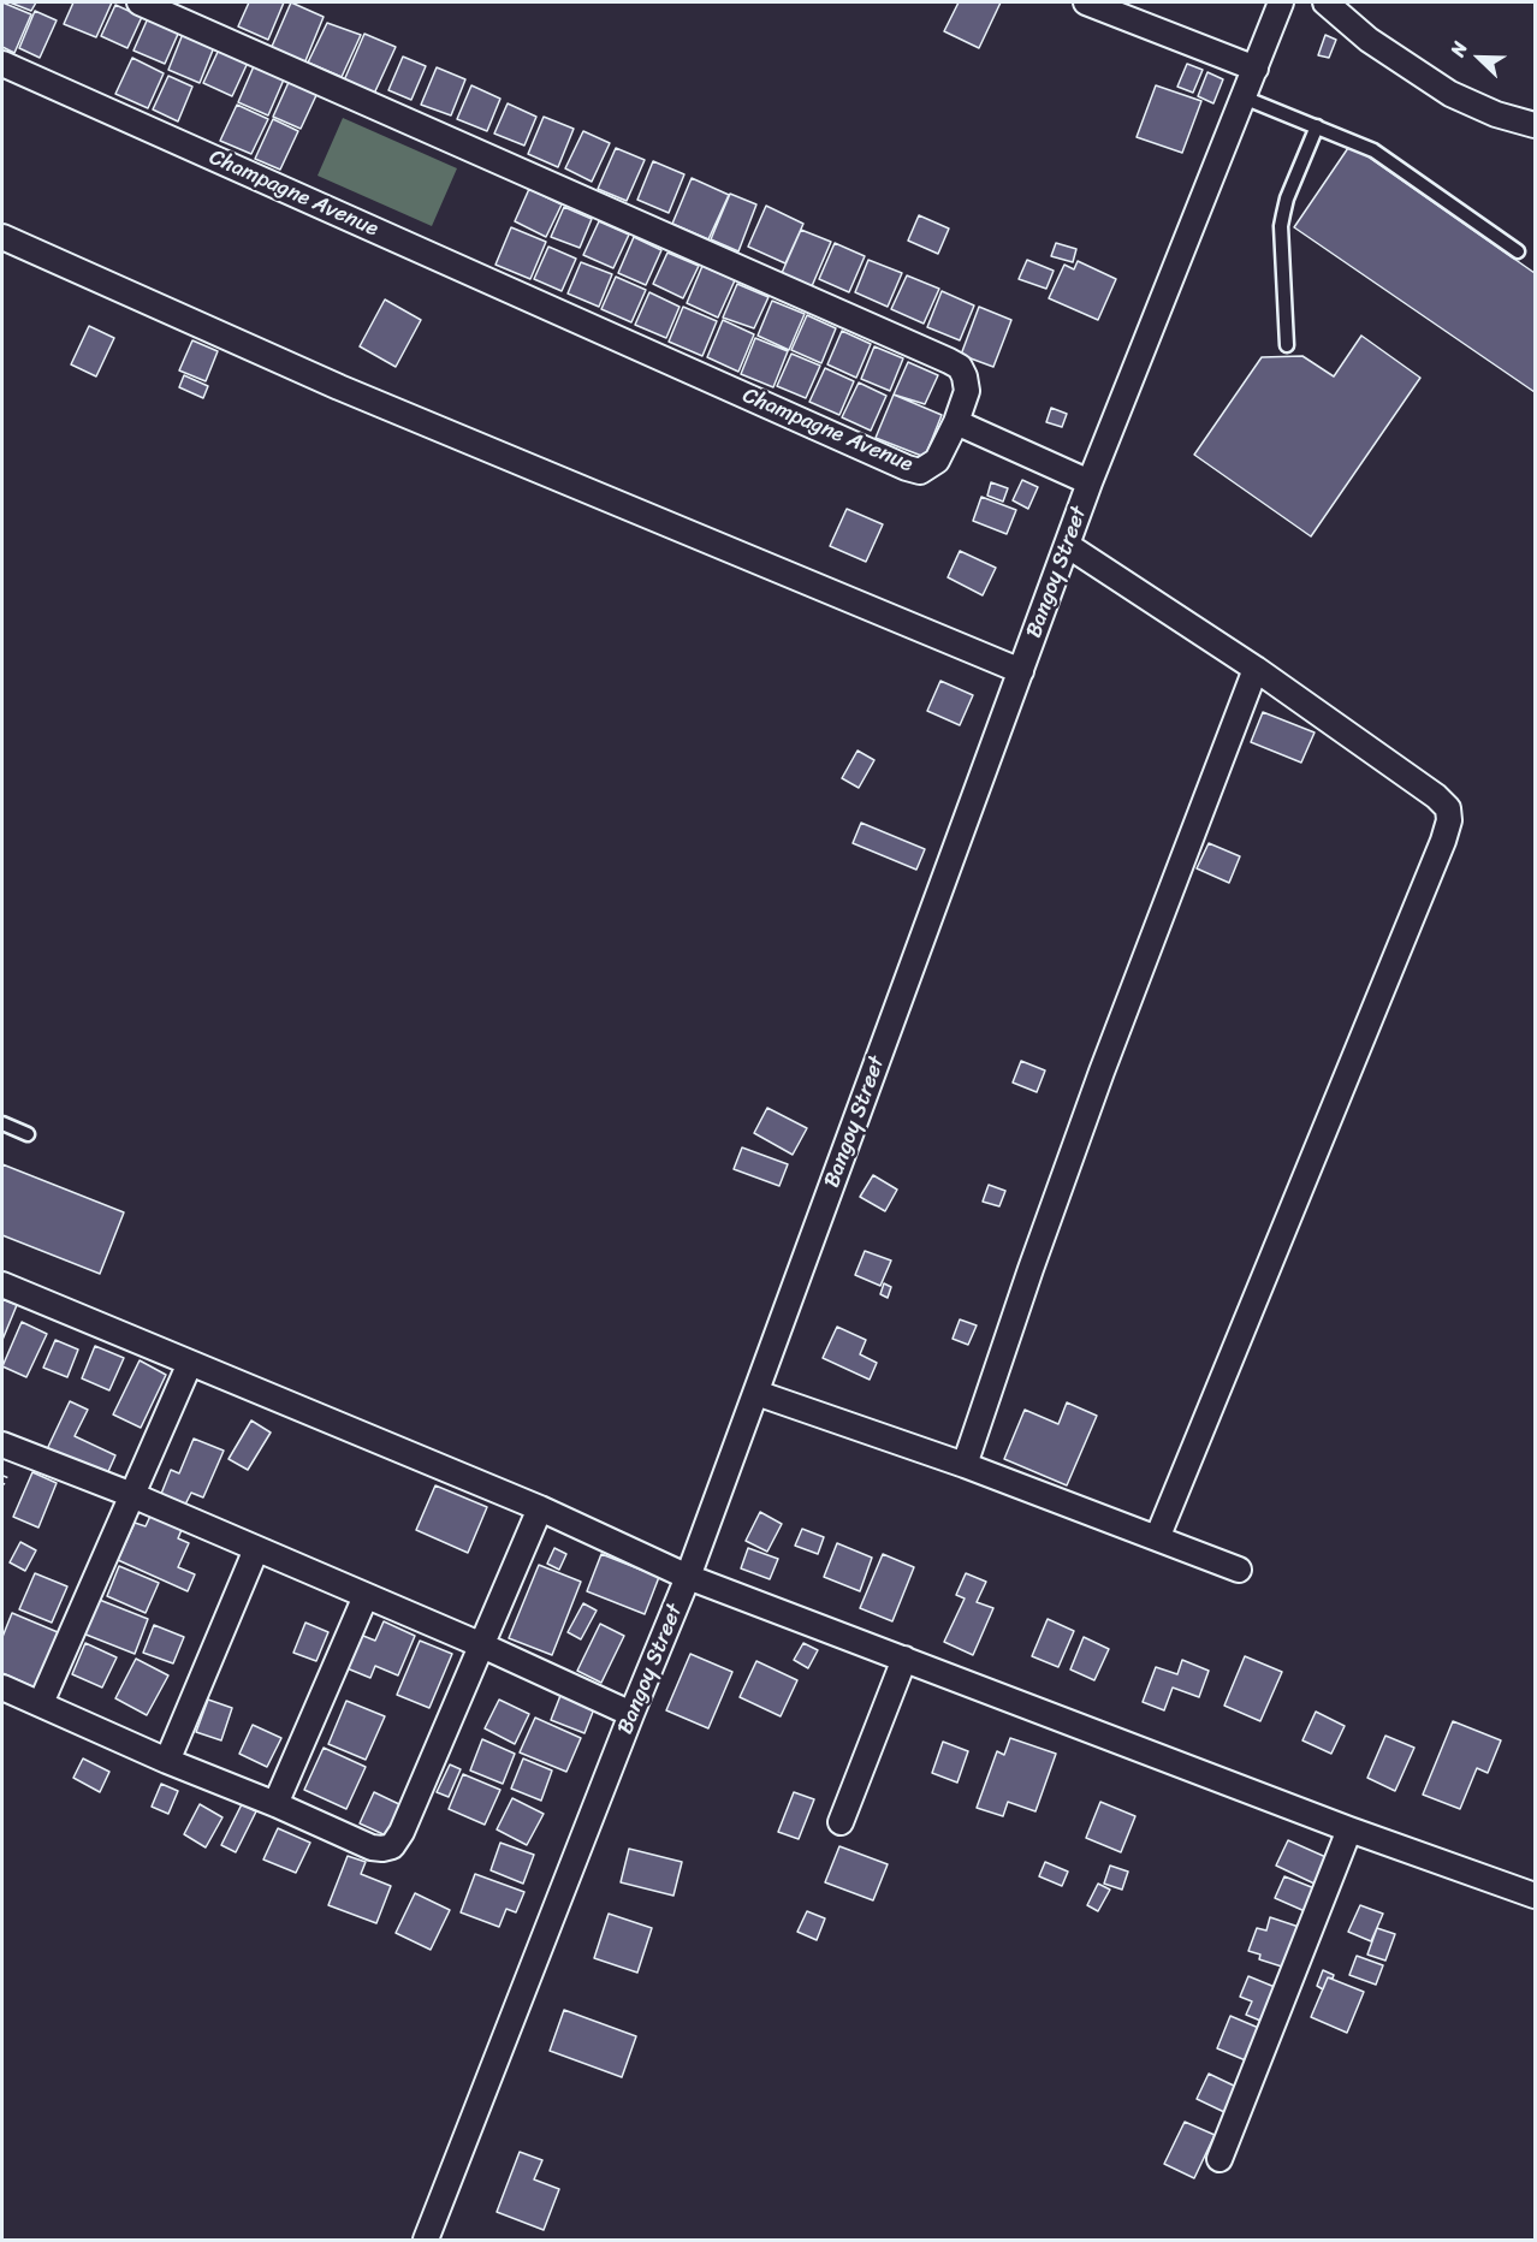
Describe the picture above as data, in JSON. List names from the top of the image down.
{
  "streets": {
    "street": ["Champagne Avenue", "Bangoy Street"]
  },
  "north": "top left"
}
